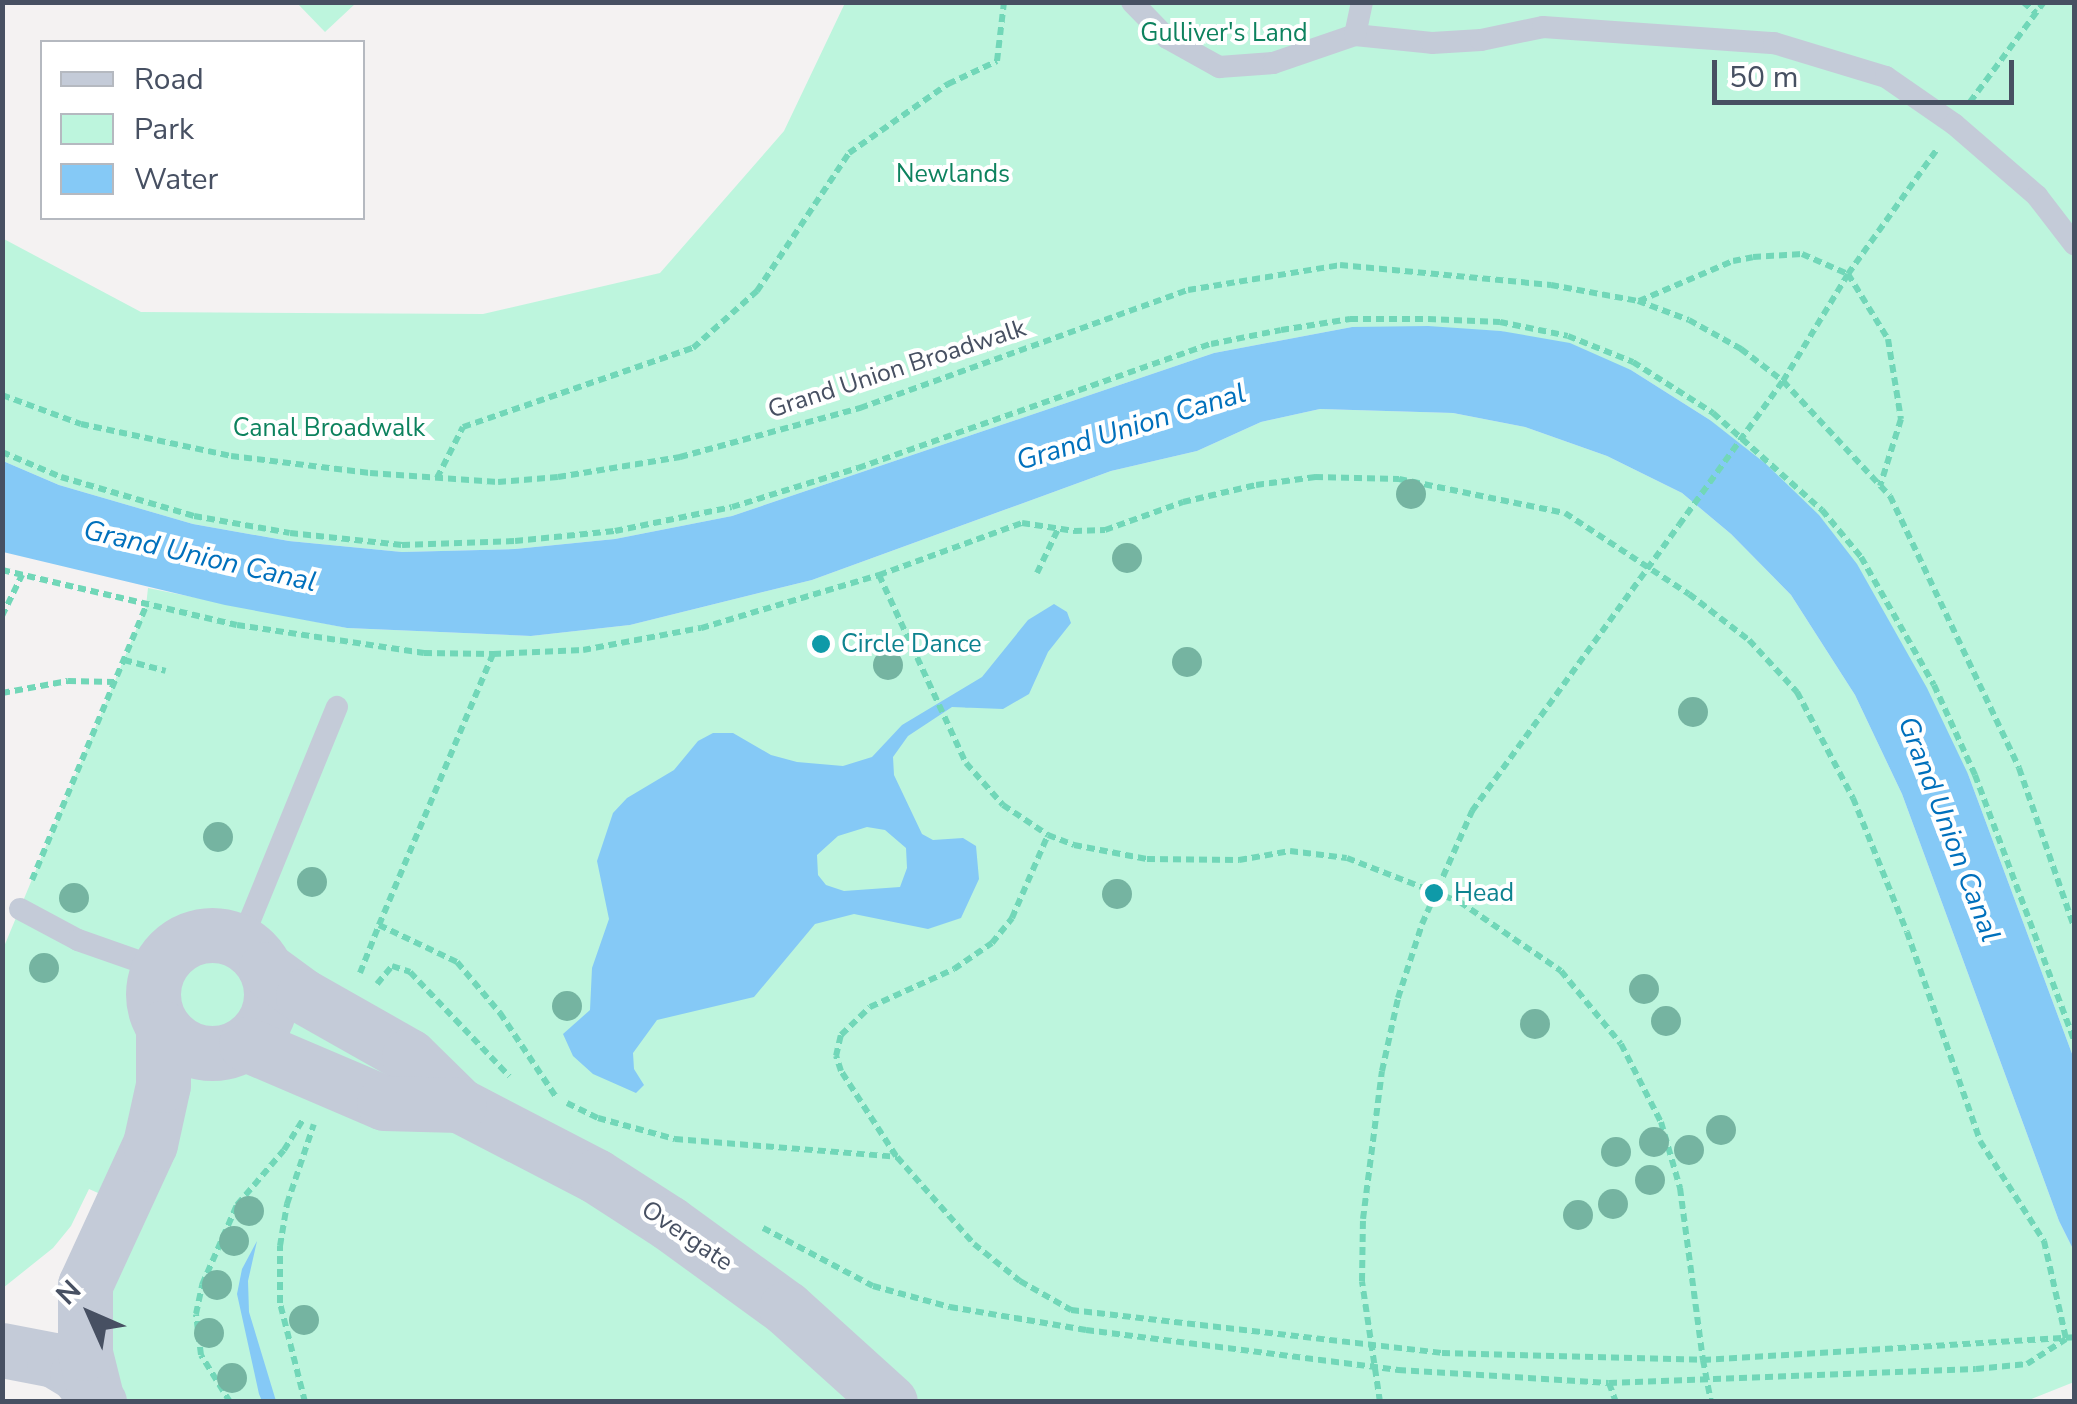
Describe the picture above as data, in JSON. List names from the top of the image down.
{
  "streets": {
    "street": ["Overgate"],
    "path": ["Grand Union Broadwalk"]
  },
  "water": ["Grand Union Canal"],
  "parks": ["Gulliver's Land", "Newlands", "Canal Broadwalk"],
  "places": ["Circle Dance", "Head"],
  "legend": ["Road", "Park", "Water"],
  "scale_bar": "50 m",
  "north": "top left"
}
